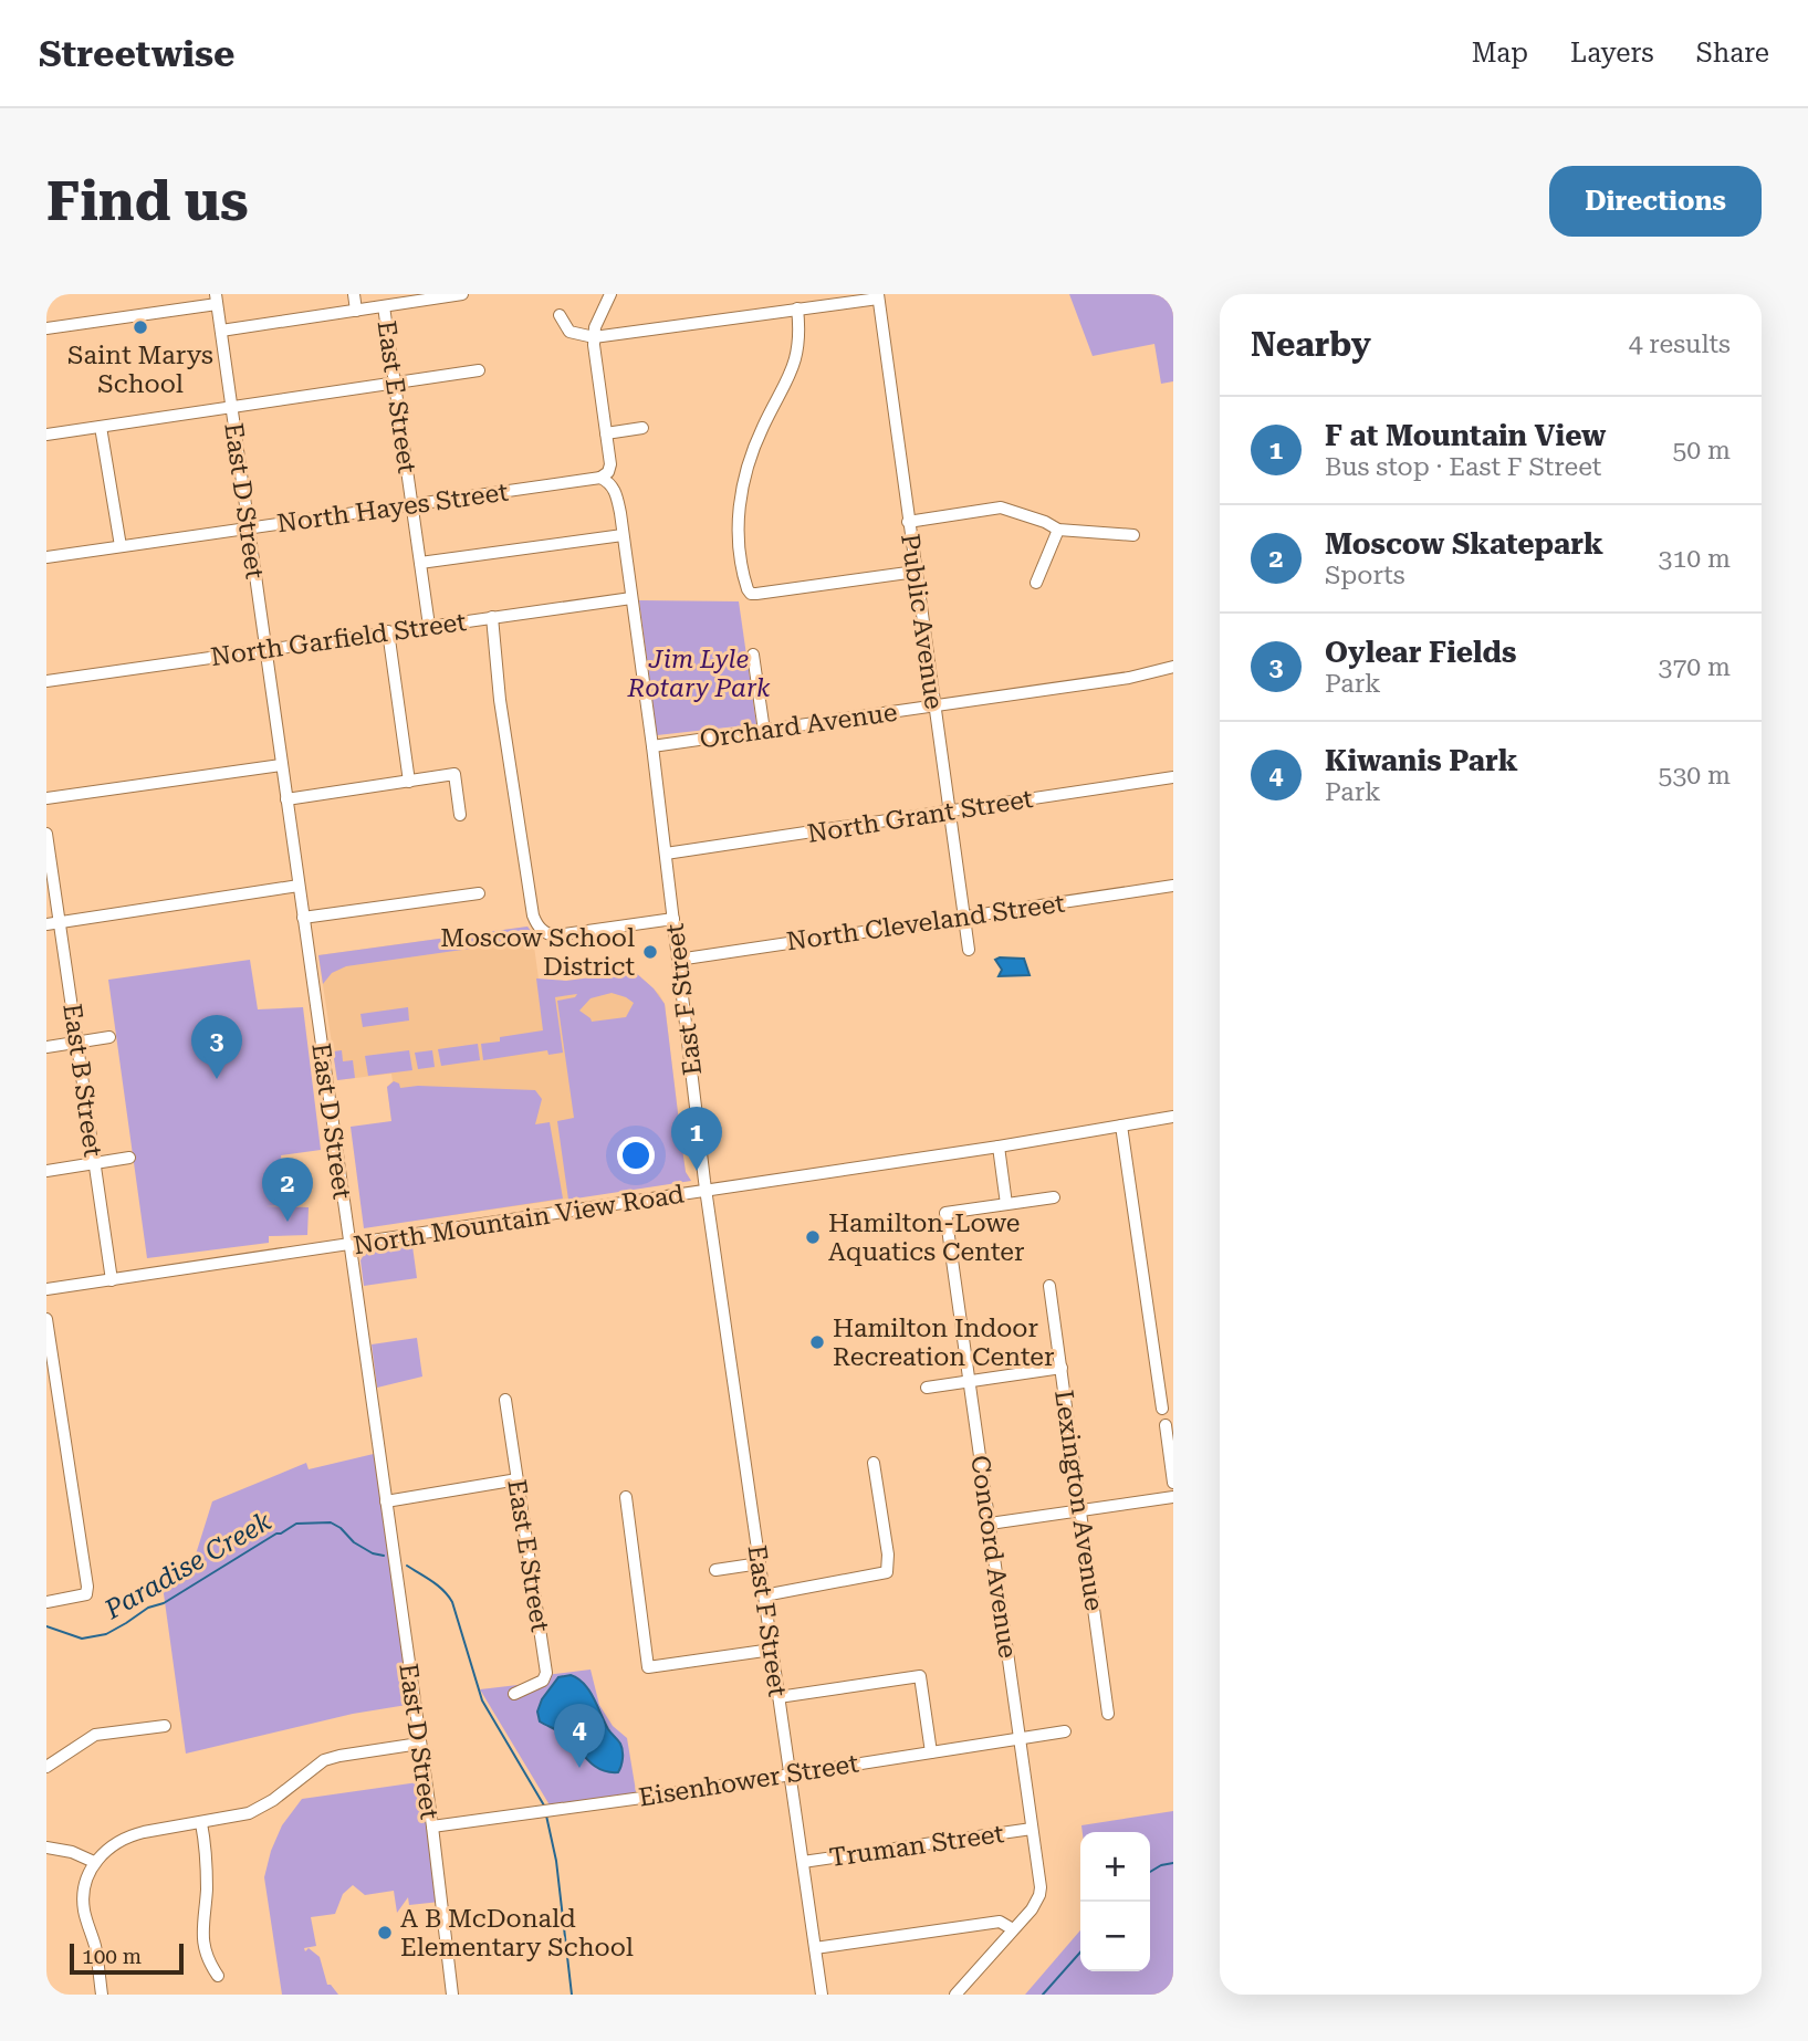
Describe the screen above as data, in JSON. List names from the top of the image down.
{
  "streets": {
    "street": [
      "East E Street",
      "East D Street",
      "North Hayes Street",
      "Public Avenue",
      "North Garfield Street",
      "Orchard Avenue",
      "North Grant Street",
      "North Cleveland Street",
      "East F Street",
      "East B Street",
      "North Mountain View Road",
      "Lexington Avenue",
      "Concord Avenue",
      "Eisenhower Street",
      "Truman Street"
    ]
  },
  "crossings": [
    ["East E Street", "North Hayes Street"],
    ["East E Street", "North Garfield Street"],
    ["East D Street", "North Hayes Street"],
    ["East D Street", "North Garfield Street"],
    ["East D Street", "North Mountain View Road"],
    ["East D Street", "Eisenhower Street"],
    ["North Hayes Street", "East F Street"],
    ["Public Avenue", "Orchard Avenue"],
    ["Public Avenue", "North Grant Street"],
    ["Public Avenue", "North Cleveland Street"],
    ["North Garfield Street", "East F Street"],
    ["Orchard Avenue", "East F Street"],
    ["North Grant Street", "East F Street"],
    ["North Cleveland Street", "East F Street"],
    ["East F Street", "North Mountain View Road"],
    ["East F Street", "Eisenhower Street"],
    ["East F Street", "Truman Street"],
    ["East B Street", "North Mountain View Road"],
    ["Concord Avenue", "Eisenhower Street"],
    ["Concord Avenue", "Truman Street"]
  ],
  "water": ["Paradise Creek"],
  "parks": ["Jim Lyle Rotary Park"],
  "places": [
    "Saint Marys School",
    "Moscow School District",
    "Hamilton-Lowe Aquatics Center",
    "Hamilton Indoor Recreation Center",
    "A B McDonald Elementary School"
  ],
  "scale_bar": "100 m",
  "page": {
    "header": "Streetwise",
    "nav": ["Map", "Layers", "Share"],
    "buttons": "Directions",
    "title": "Find us",
    "heading": ["Nearby", "4 results"],
    "list": [
      {
        "mark": "1",
        "name": "F at Mountain View",
        "note": "Bus stop · East F Street",
        "value": "50 m"
      },
      {
        "mark": "2",
        "name": "Moscow Skatepark",
        "note": "Sports",
        "value": "310 m"
      },
      {
        "mark": "3",
        "name": "Oylear Fields",
        "note": "Park",
        "value": "370 m"
      },
      {
        "mark": "4",
        "name": "Kiwanis Park",
        "note": "Park",
        "value": "530 m"
      }
    ],
    "pins": [
      "3",
      "1",
      "2",
      "4"
    ],
    "map_buttons": ["+", "−"],
    "scale": "100 m"
  }
}
